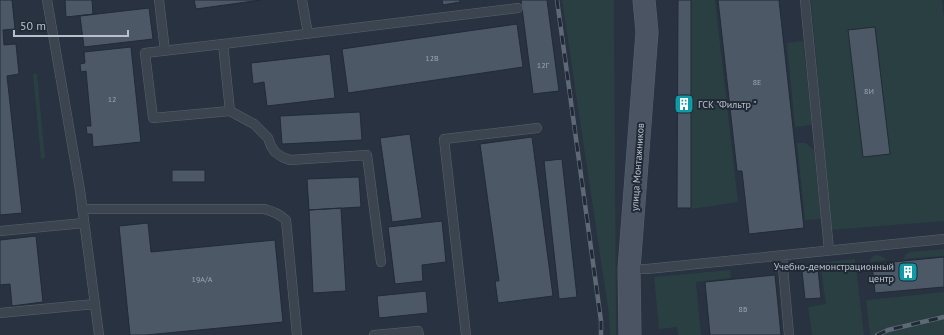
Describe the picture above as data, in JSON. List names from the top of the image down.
{
  "streets": {
    "main road": ["улица Монтажников"]
  },
  "places": {
    "building": ["ГСК \"Фильтр \"", "Учебно-демонстрационный центр"]
  },
  "house_numbers": [
    "12В",
    "12Г",
    "8Е",
    "8И",
    "12",
    "19А/А",
    "8Б"
  ],
  "scale_bar": "50 m"
}
